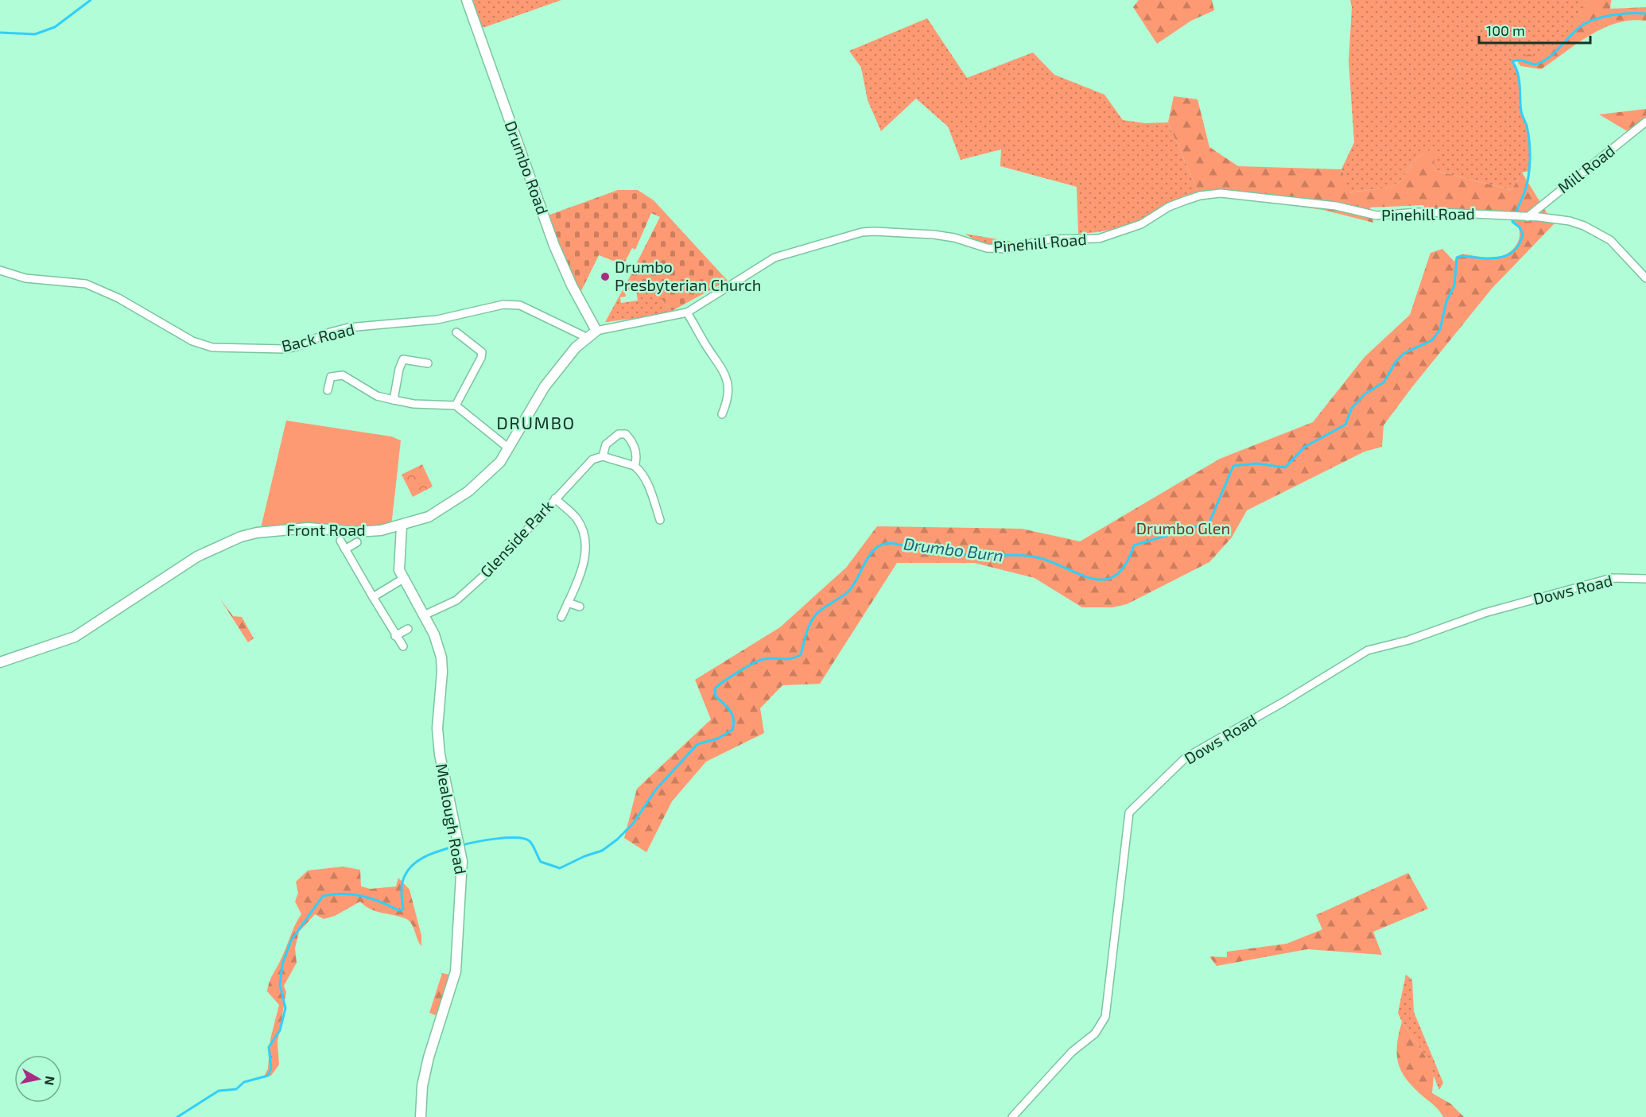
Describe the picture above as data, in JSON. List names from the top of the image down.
{
  "streets": {
    "street": [
      "Drumbo Road",
      "Mill Road",
      "Pinehill Road",
      "Back Road",
      "Front Road",
      "Glenside Park",
      "Dows Road",
      "Mealough Road"
    ]
  },
  "crossings": [
    ["Drumbo Road", "Pinehill Road"],
    ["Drumbo Road", "Front Road"],
    ["Mill Road", "Pinehill Road"],
    ["Pinehill Road", "Front Road"],
    ["Back Road", "Front Road"],
    ["Front Road", "Mealough Road"],
    ["Glenside Park", "Mealough Road"]
  ],
  "districts": ["DRUMBO"],
  "water": ["Drumbo Burn"],
  "parks": ["Drumbo Glen"],
  "places": ["Drumbo Presbyterian Church"],
  "scale_bar": "100 m",
  "north": "right"
}
